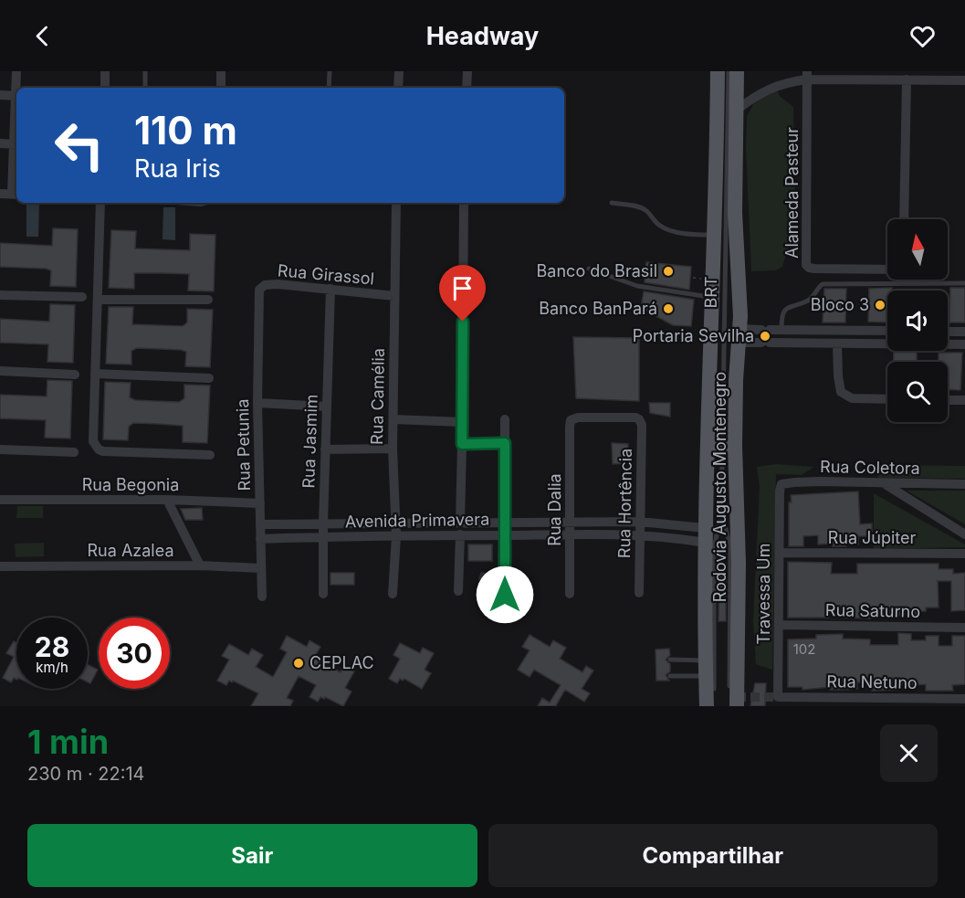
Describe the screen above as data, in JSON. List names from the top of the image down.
{
  "streets": {
    "main road": ["Rodovia Augusto Montenegro"],
    "street": [
      "Alameda Pasteur",
      "Rua Girassol",
      "Rua Camélia",
      "Rua Jasmim",
      "Rua Petunia",
      "Rua Coletora",
      "Rua Begonia",
      "Rua Hortência",
      "Rua Dalia",
      "Avenida Primavera",
      "Rua Júpiter",
      "Rua Azalea",
      "Travessa Um",
      "Rua Saturno",
      "Rua Netuno"
    ],
    "lane": ["BRT"]
  },
  "crossings": [
    ["Rua Girassol", "Rua Camélia"],
    ["Rua Girassol", "Rua Jasmim"],
    ["Rua Girassol", "Rua Petunia"],
    ["BRT", "Rodovia Augusto Montenegro"],
    ["Rua Camélia", "Avenida Primavera"],
    ["Rua Jasmim", "Avenida Primavera"],
    ["Rua Petunia", "Rua Begonia"],
    ["Rua Petunia", "Avenida Primavera"],
    ["Rua Petunia", "Rua Azalea"],
    ["Rua Coletora", "Travessa Um"],
    ["Rodovia Augusto Montenegro", "Avenida Primavera"],
    ["Rua Hortência", "Rua Dalia"],
    ["Rua Hortência", "Avenida Primavera"],
    ["Rua Dalia", "Avenida Primavera"],
    ["Rua Júpiter", "Travessa Um"],
    ["Travessa Um", "Rua Saturno"],
    ["Travessa Um", "Rua Netuno"]
  ],
  "places": [
    "Banco do Brasil",
    "Bloco 3",
    "Banco BanPará",
    "Portaria Sevilha",
    "CEPLAC"
  ],
  "house_numbers": ["102"],
  "north": "top",
  "page": {
    "header": "Headway",
    "turn": ["110 m", "Rua Iris"],
    "speed": "28 km/h",
    "limit": "30",
    "heading": ["1 min", "230 m · 22:14"],
    "buttons": ["Sair", "Compartilhar"]
  }
}
